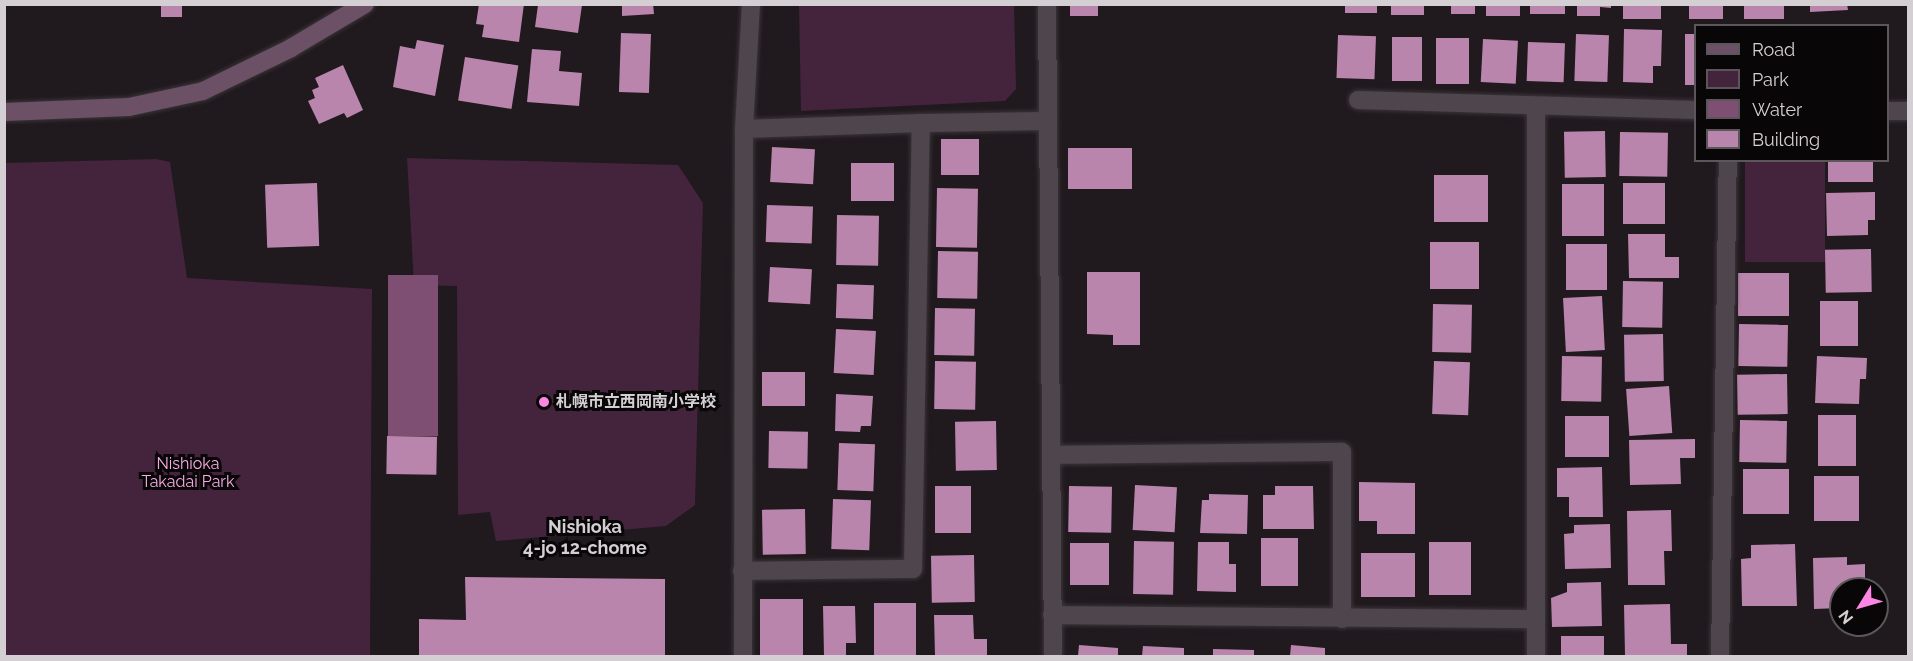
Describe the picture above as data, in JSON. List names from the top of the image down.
{
  "districts": ["Nishioka 4-jo 12-chome"],
  "parks": ["Nishioka Takadai Park"],
  "places": ["札幌市立西岡南小学校"],
  "legend": [
    "Road",
    "Park",
    "Water",
    "Building"
  ],
  "north": "bottom left"
}
